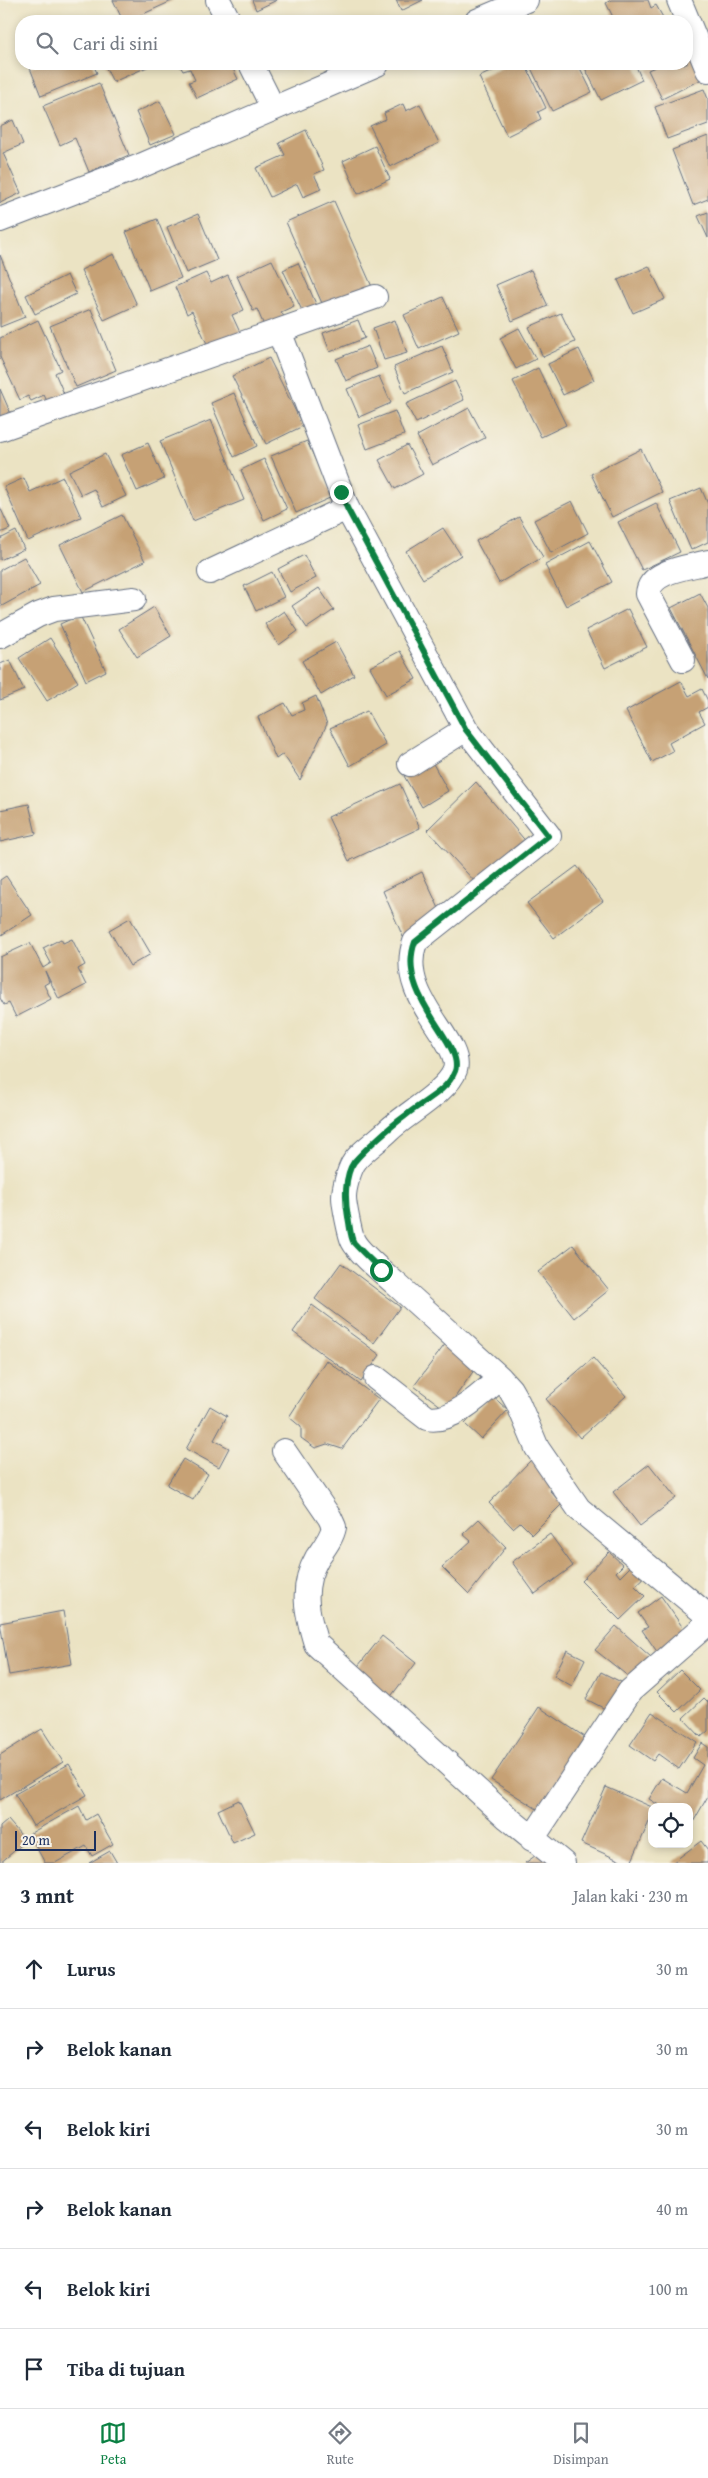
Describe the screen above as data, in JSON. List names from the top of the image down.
{
  "scale_bar": "20 m",
  "page": {
    "search": "Cari di sini",
    "scale": "20 m",
    "heading": ["3 mnt", "Jalan kaki · 230 m"],
    "list": [
      ["Lurus", "30 m"],
      ["Belok kanan", "30 m"],
      ["Belok kiri", "30 m"],
      ["Belok kanan", "40 m"],
      ["Belok kiri", "100 m"],
      "Tiba di tujuan"
    ],
    "nav": ["Peta", "Rute", "Disimpan"]
  }
}
